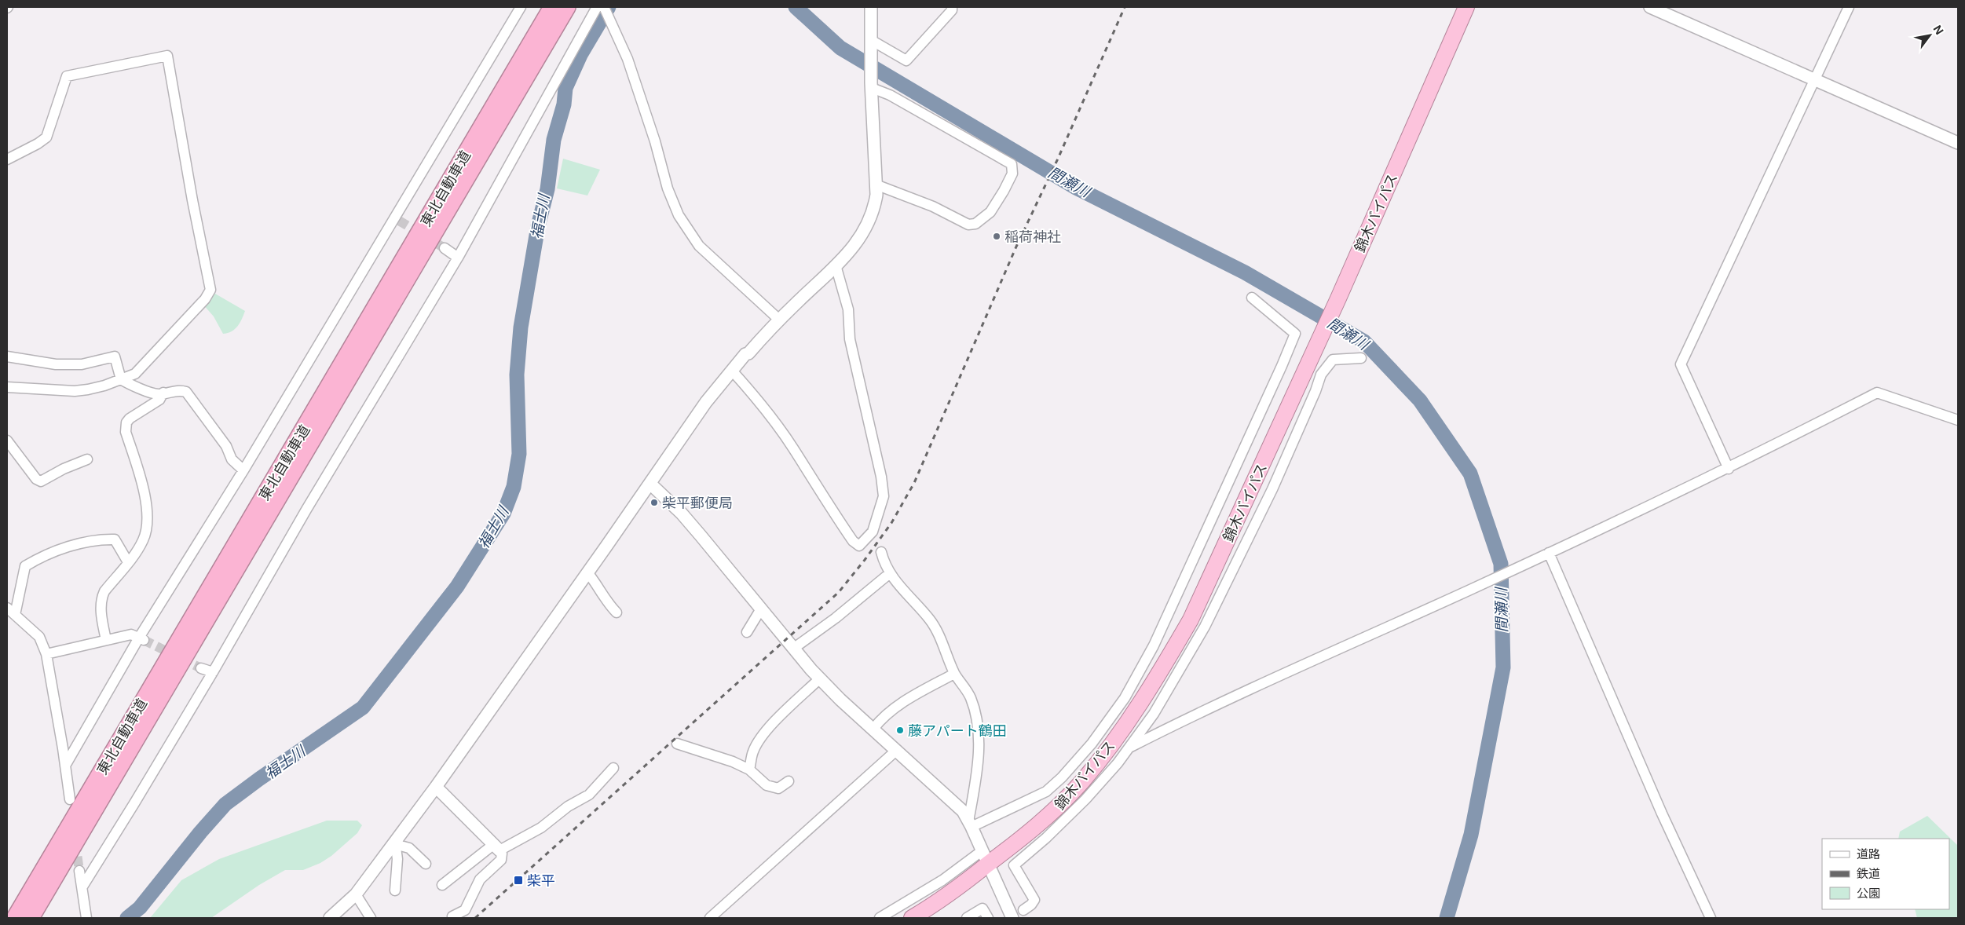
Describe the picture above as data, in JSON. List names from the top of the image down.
{
  "streets": {
    "highway": ["東北自動車道", "錦木バイパス"]
  },
  "water": ["間瀬川", "福士川"],
  "places": {
    "other": ["稲荷神社", "柴平郵便局", "藤アパート鶴田"],
    "transit": ["柴平"]
  },
  "legend": ["道路", "鉄道", "公園"],
  "north": "top right"
}
